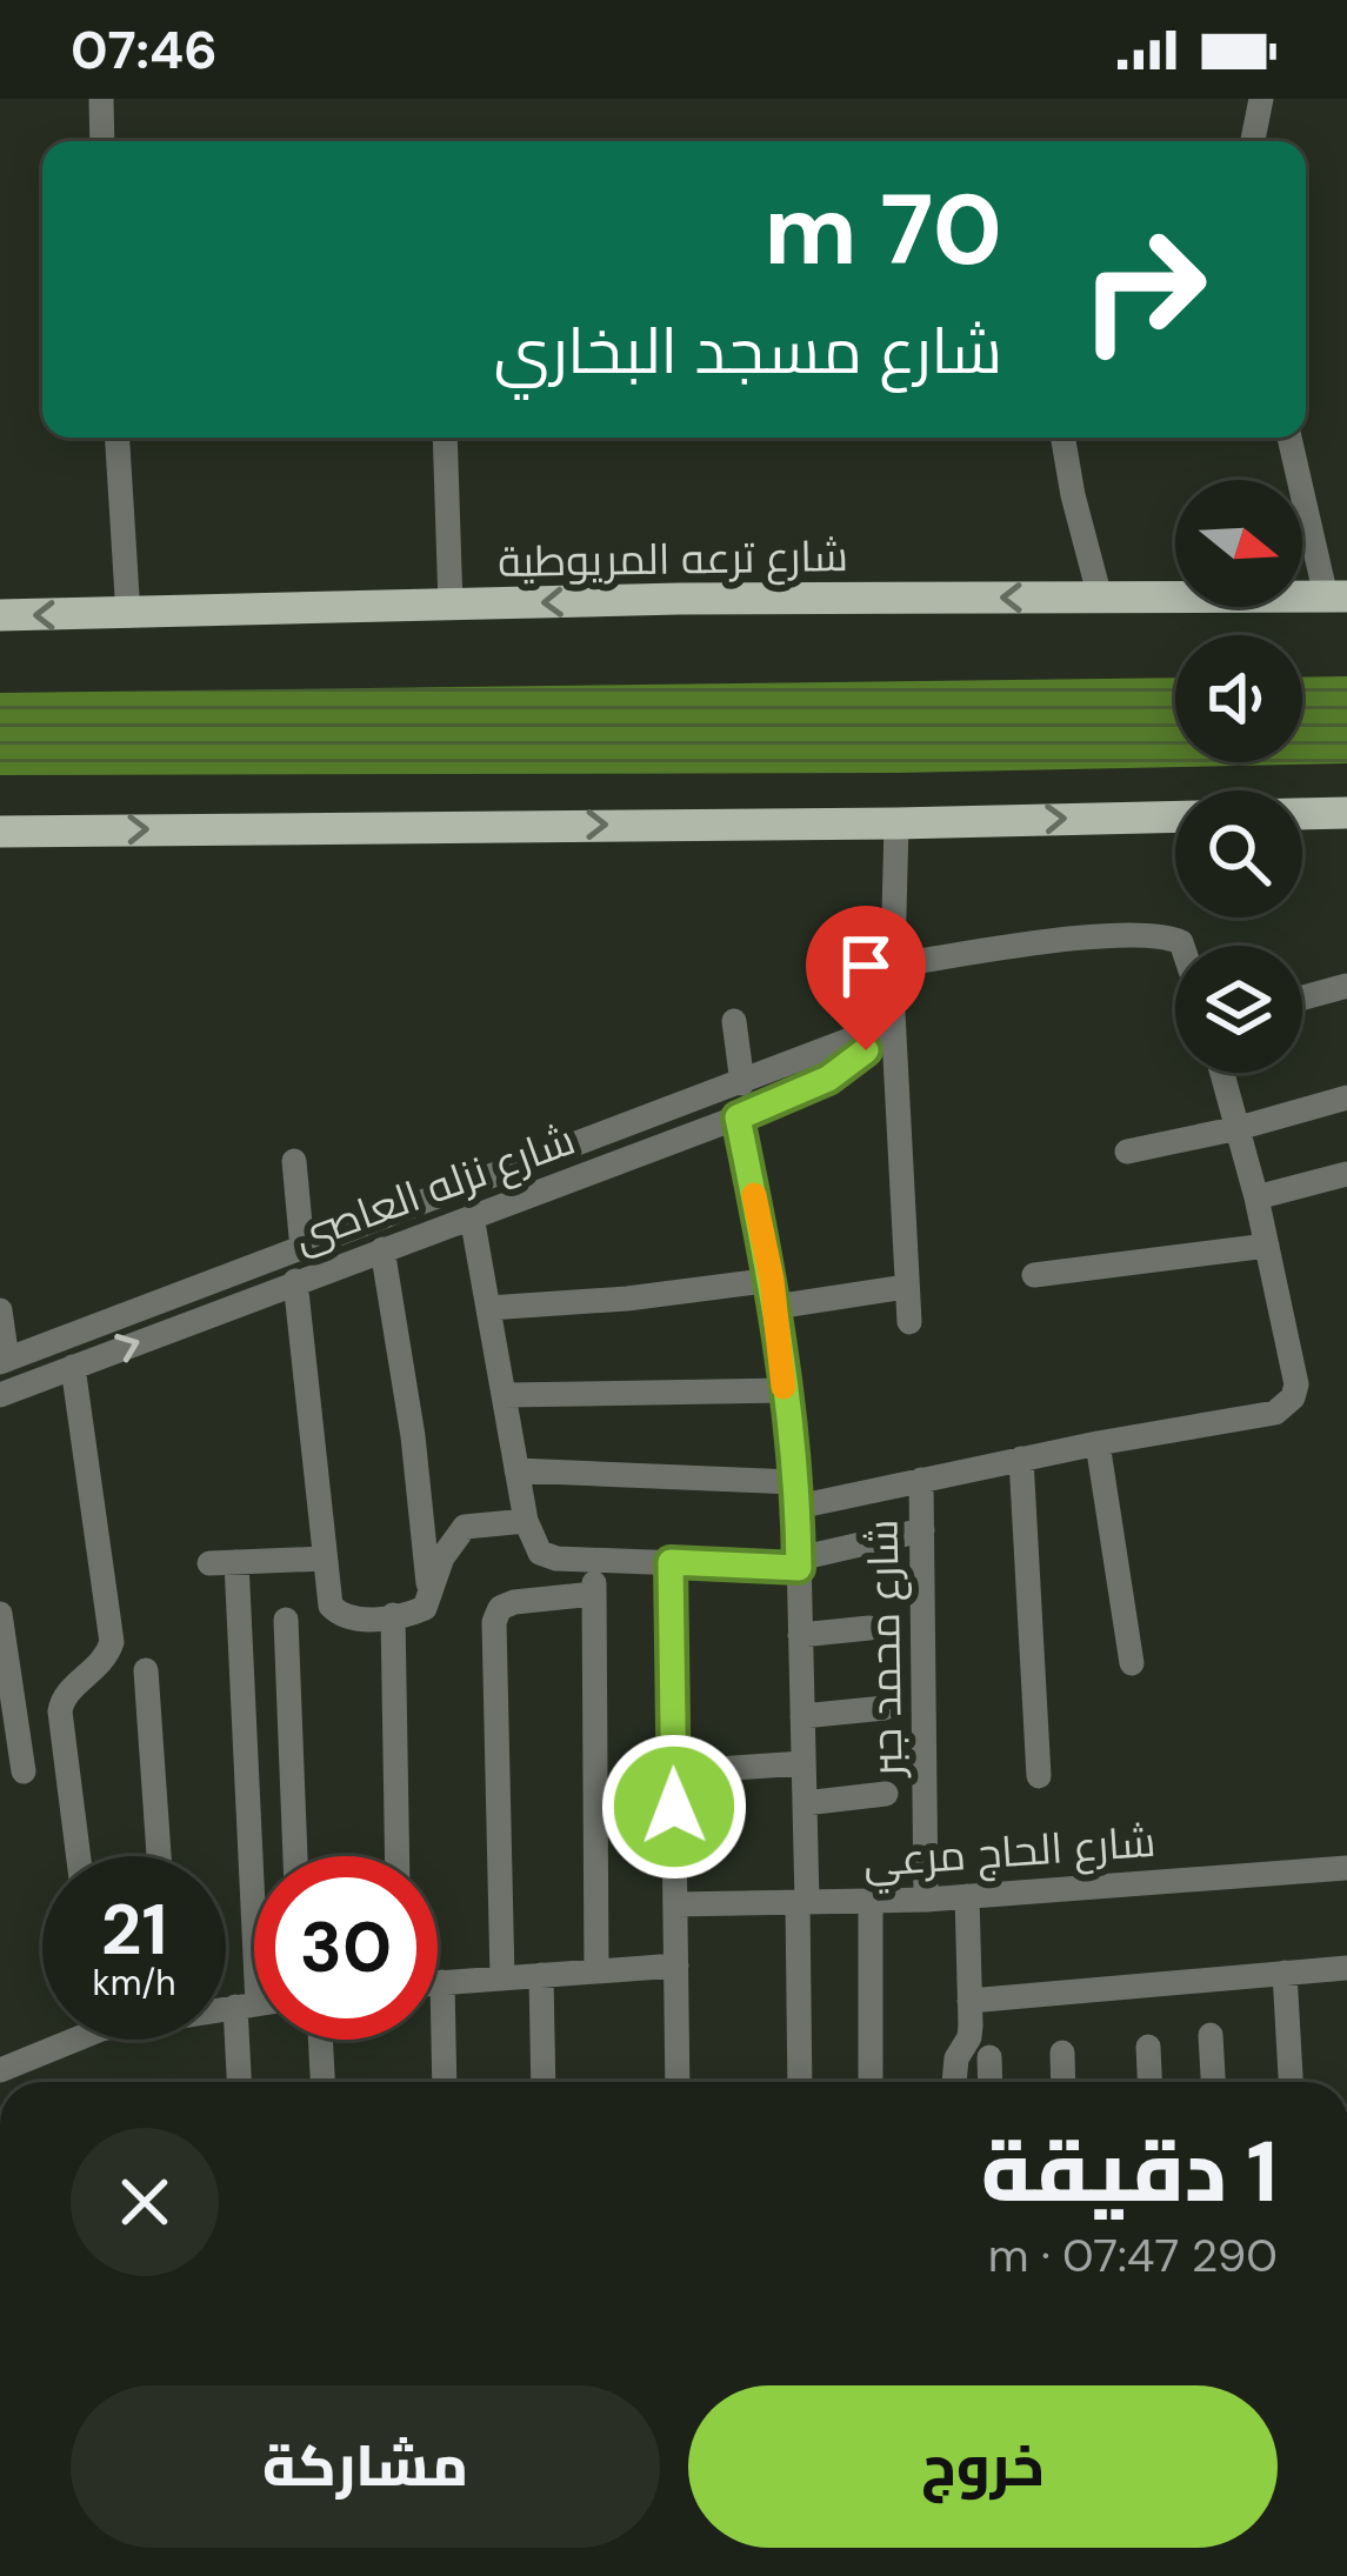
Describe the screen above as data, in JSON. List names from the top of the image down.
{
  "streets": {
    "main road": ["شارع ترعه المريوطية"],
    "street": ["شارع نزله العاصى", "شارع محمد جبر", "شارع الحاج مرعي"]
  },
  "crossings": [
    ["شارع محمد جبر", "شارع الحاج مرعي"]
  ],
  "north": "right",
  "page": {
    "status": "07:46",
    "turn": ["70 m", "شارع مسجد البخاري"],
    "speed": "21 km/h",
    "limit": "30",
    "heading": ["1 دقيقة", "290 m · 07:47"],
    "buttons": ["خروج", "مشاركة"]
  }
}
